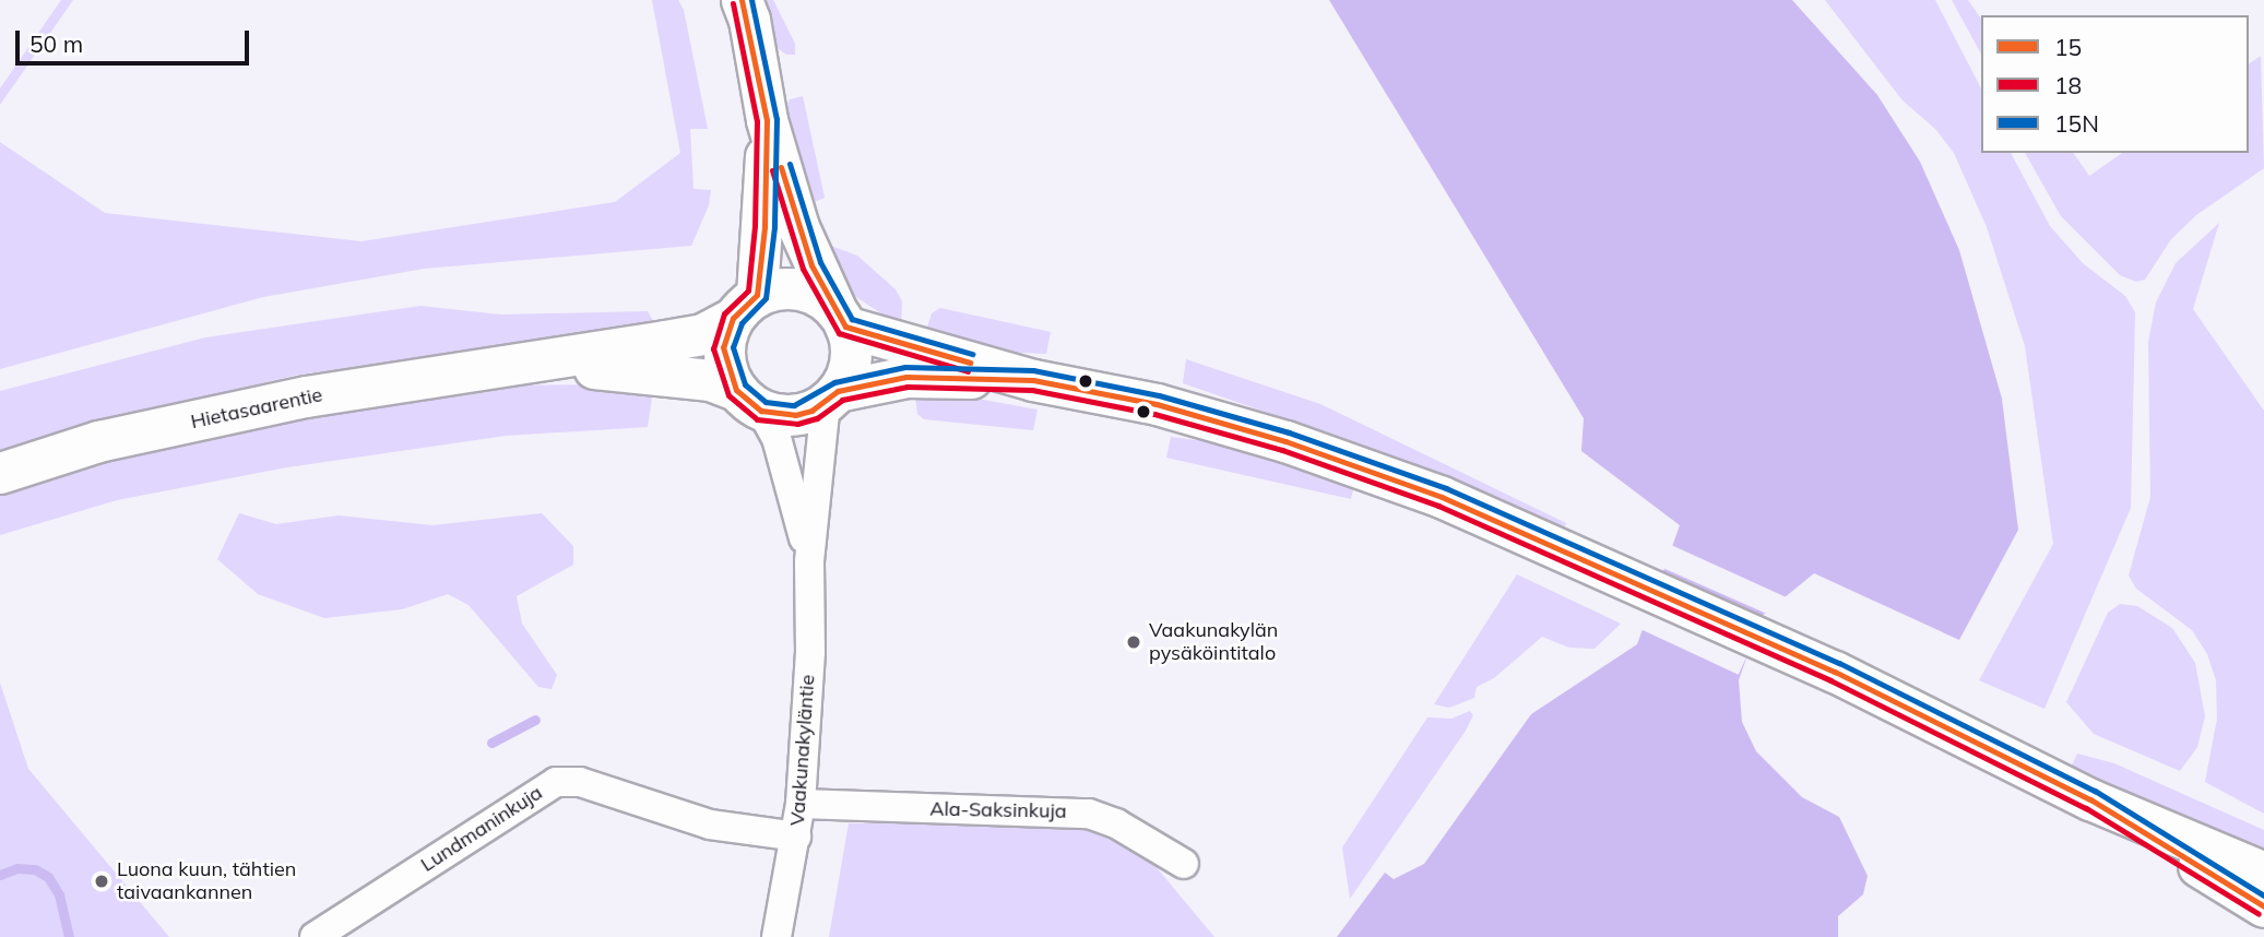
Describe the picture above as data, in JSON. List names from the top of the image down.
{
  "streets": {
    "street": [
      "Hietasaarentie",
      "Vaakunakyläntie",
      "Ala-Saksinkuja",
      "Lundmaninkuja"
    ]
  },
  "crossings": [
    ["Hietasaarentie", "Vaakunakyläntie"],
    ["Vaakunakyläntie", "Ala-Saksinkuja"],
    ["Vaakunakyläntie", "Lundmaninkuja"]
  ],
  "places": ["Vaakunakylän pysäköintitalo", "Luona kuun, tähtien taivaankannen"],
  "lines": ["transit line 15", "transit line 15N", "transit line 18"],
  "legend": ["15", "18", "15N"],
  "scale_bar": "50 m"
}
